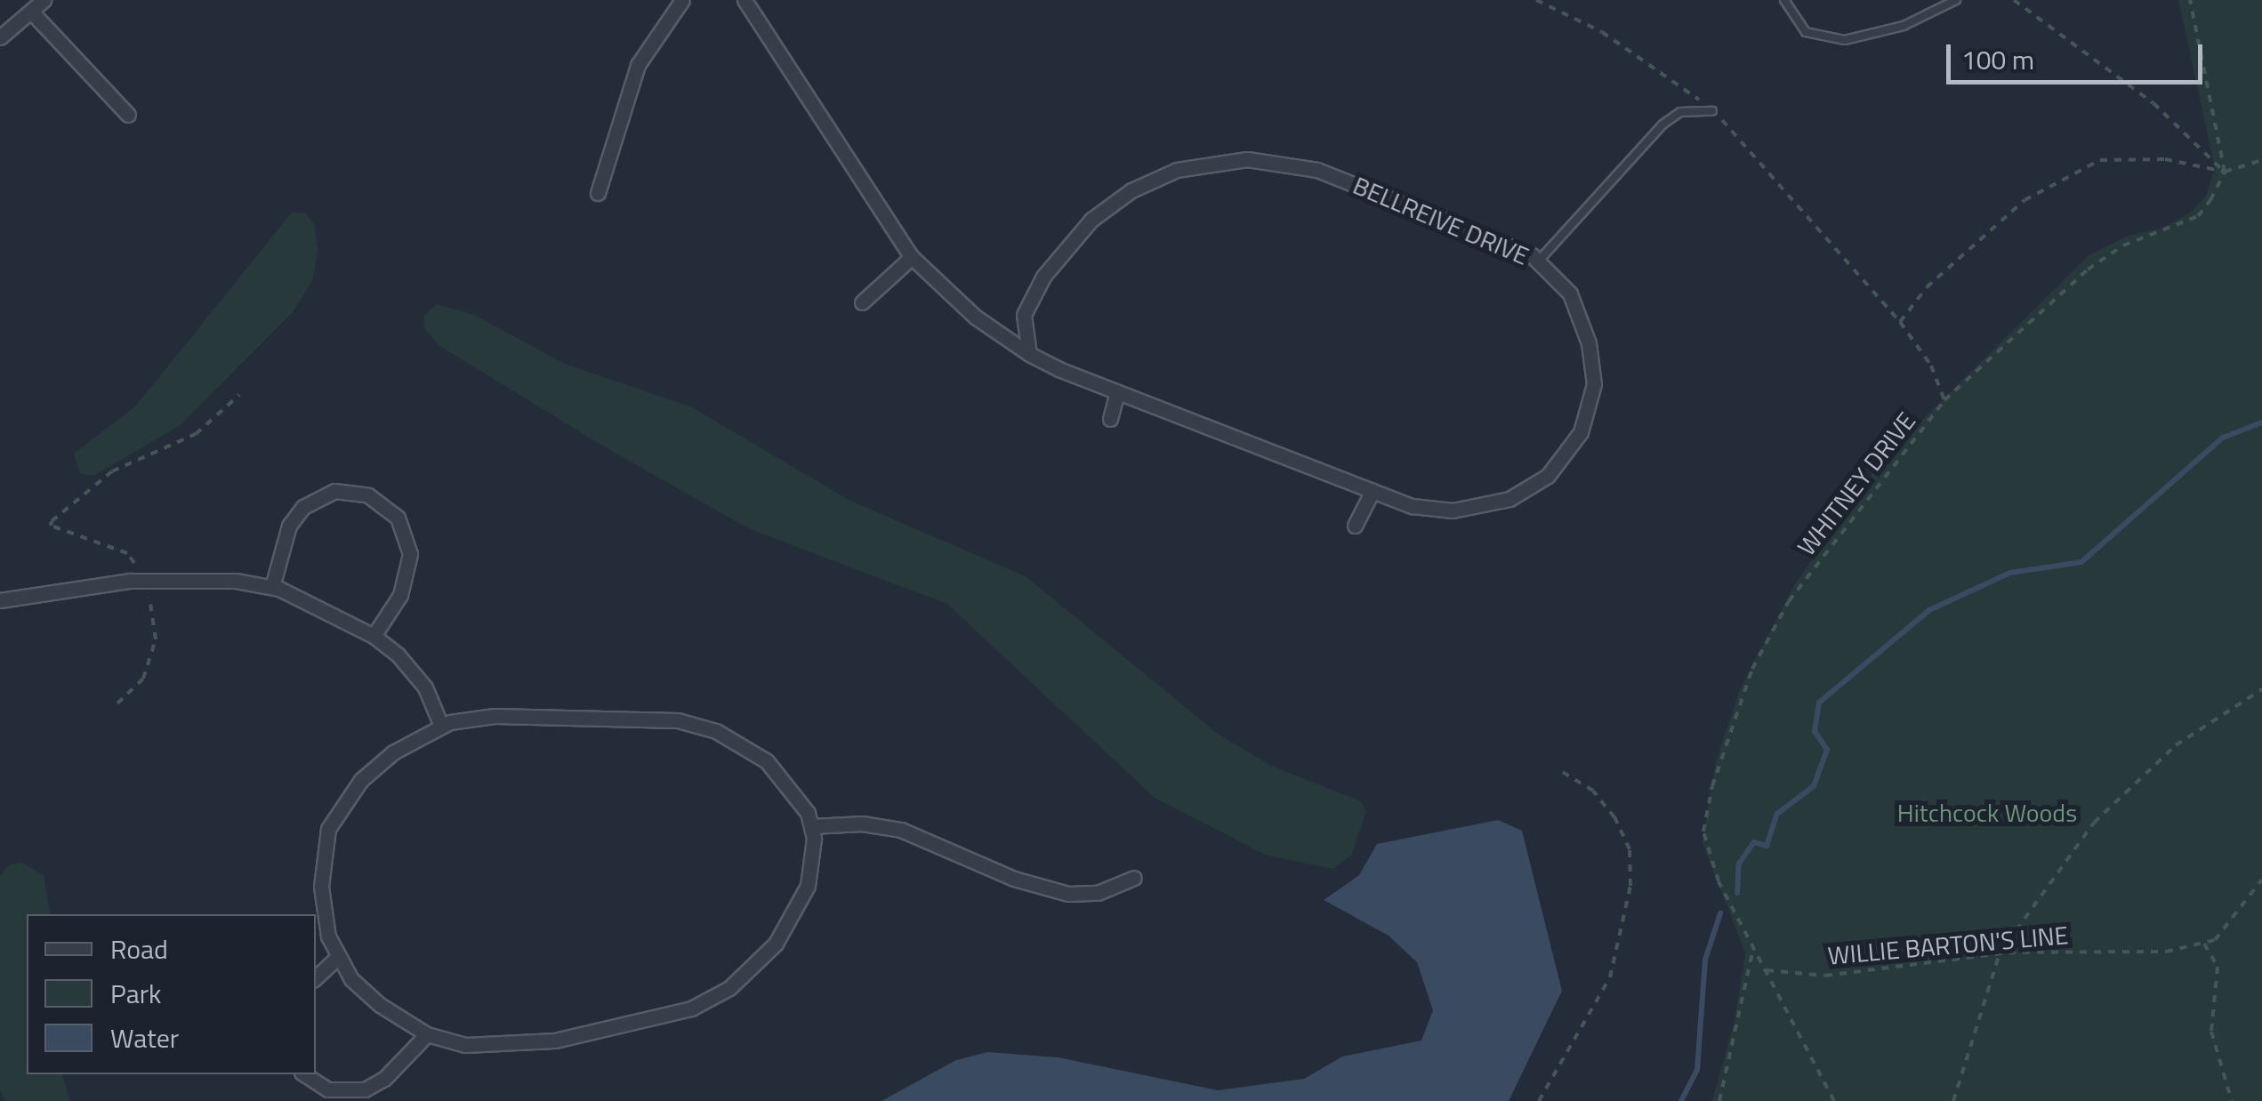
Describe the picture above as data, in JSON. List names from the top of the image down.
{
  "streets": {
    "street": ["BELLREIVE DRIVE"],
    "path": ["WHITNEY DRIVE", "WILLIE BARTON'S LINE"]
  },
  "crossings": [
    ["WHITNEY DRIVE", "WILLIE BARTON'S LINE"]
  ],
  "parks": ["Hitchcock Woods"],
  "legend": ["Road", "Park", "Water"],
  "scale_bar": "100 m"
}
